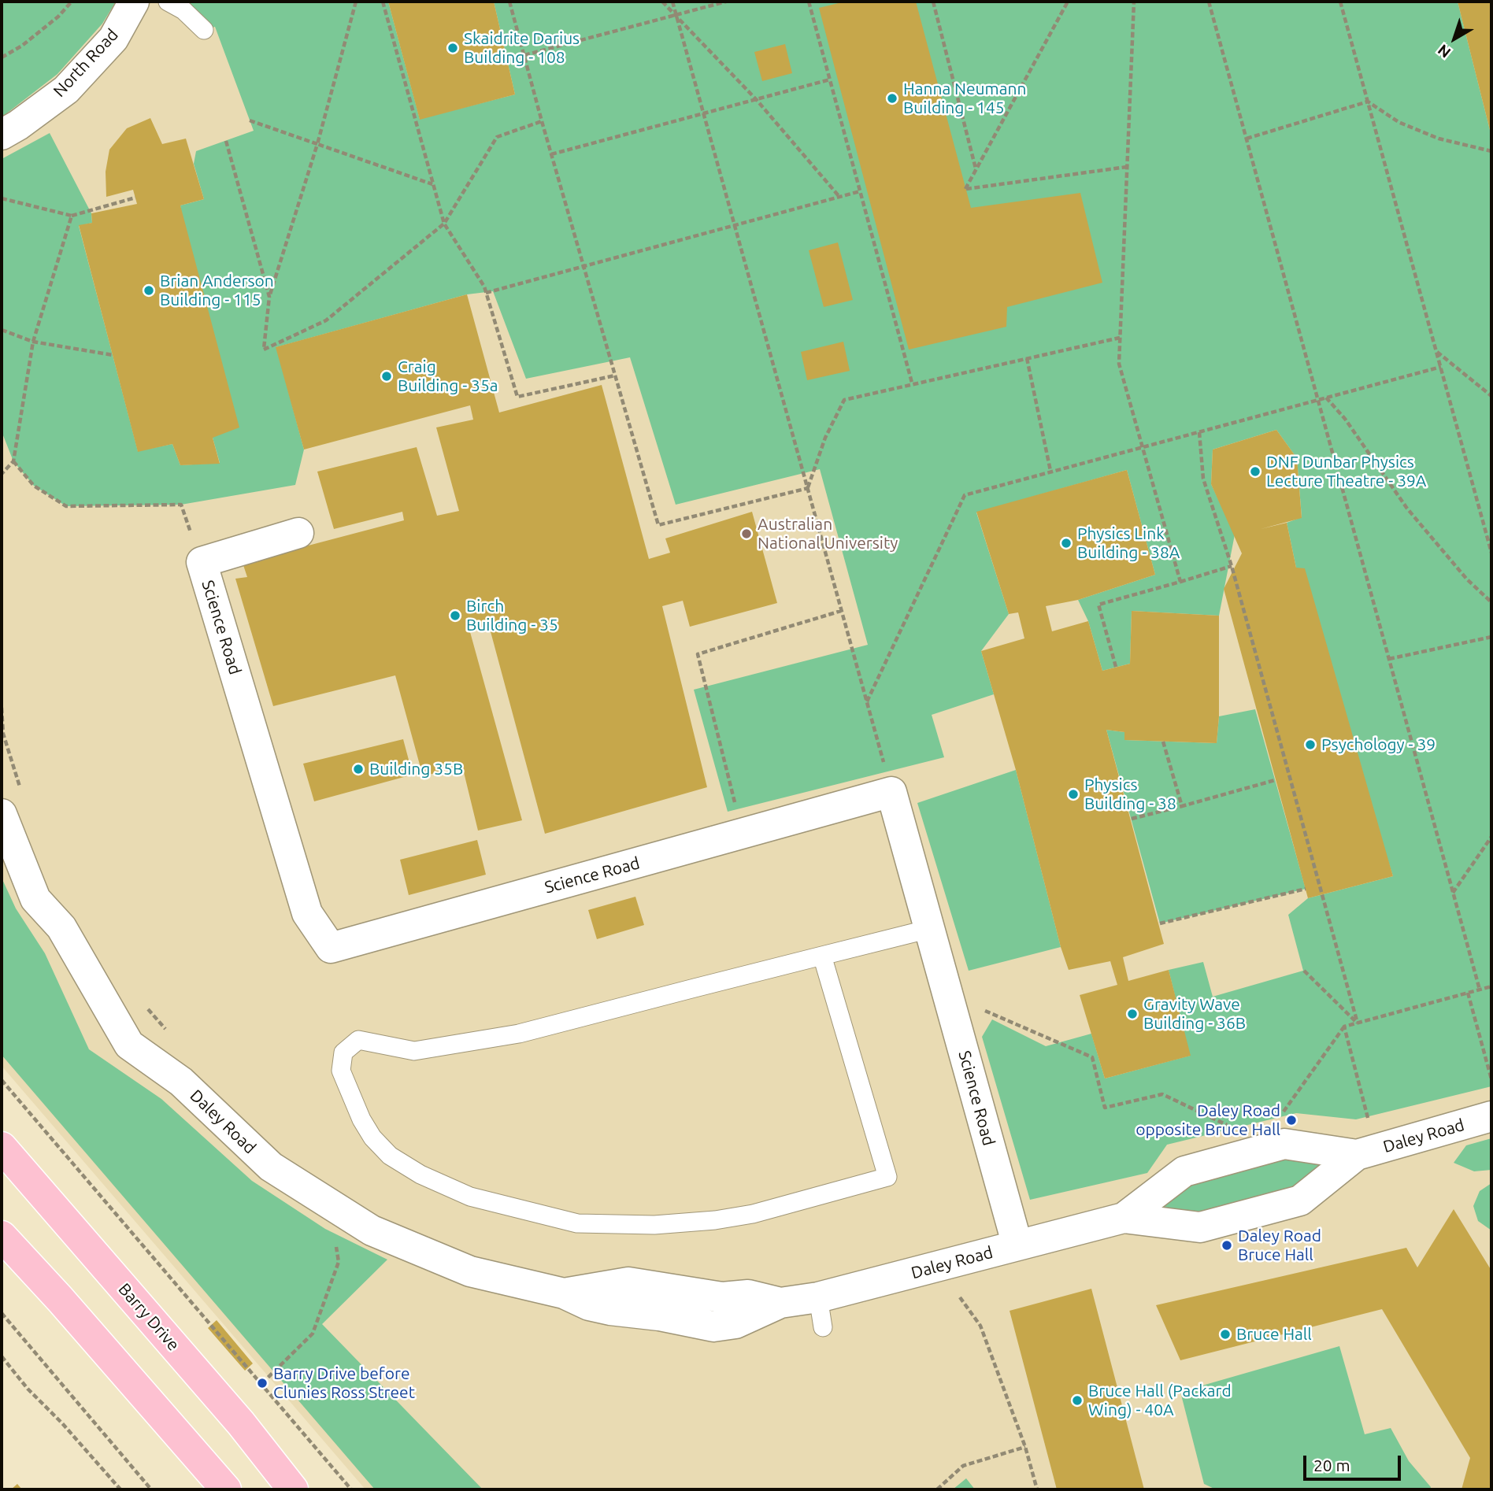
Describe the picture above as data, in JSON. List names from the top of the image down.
{
  "streets": {
    "main road": ["Barry Drive"],
    "street": ["North Road", "Science Road", "Daley Road"]
  },
  "crossings": [
    ["Science Road", "Daley Road"]
  ],
  "places": [
    "Skaidrite Darius Building - 108",
    "Hanna Neumann Building - 145",
    "Brian Anderson Building - 115",
    "Craig Building - 35a",
    "DNF Dunbar Physics Lecture Theatre - 39A",
    "Australian National University",
    "Physics Link Building - 38A",
    "Birch Building - 35",
    "Psychology - 39",
    "Building 35B",
    "Physics Building - 38",
    "Gravity Wave Building - 36B",
    "Daley Road opposite Bruce Hall",
    "Daley Road Bruce Hall",
    "Bruce Hall",
    "Barry Drive before Clunies Ross Street",
    "Bruce Hall (Packard Wing) - 40A"
  ],
  "scale_bar": "20 m",
  "north": "bottom left"
}
